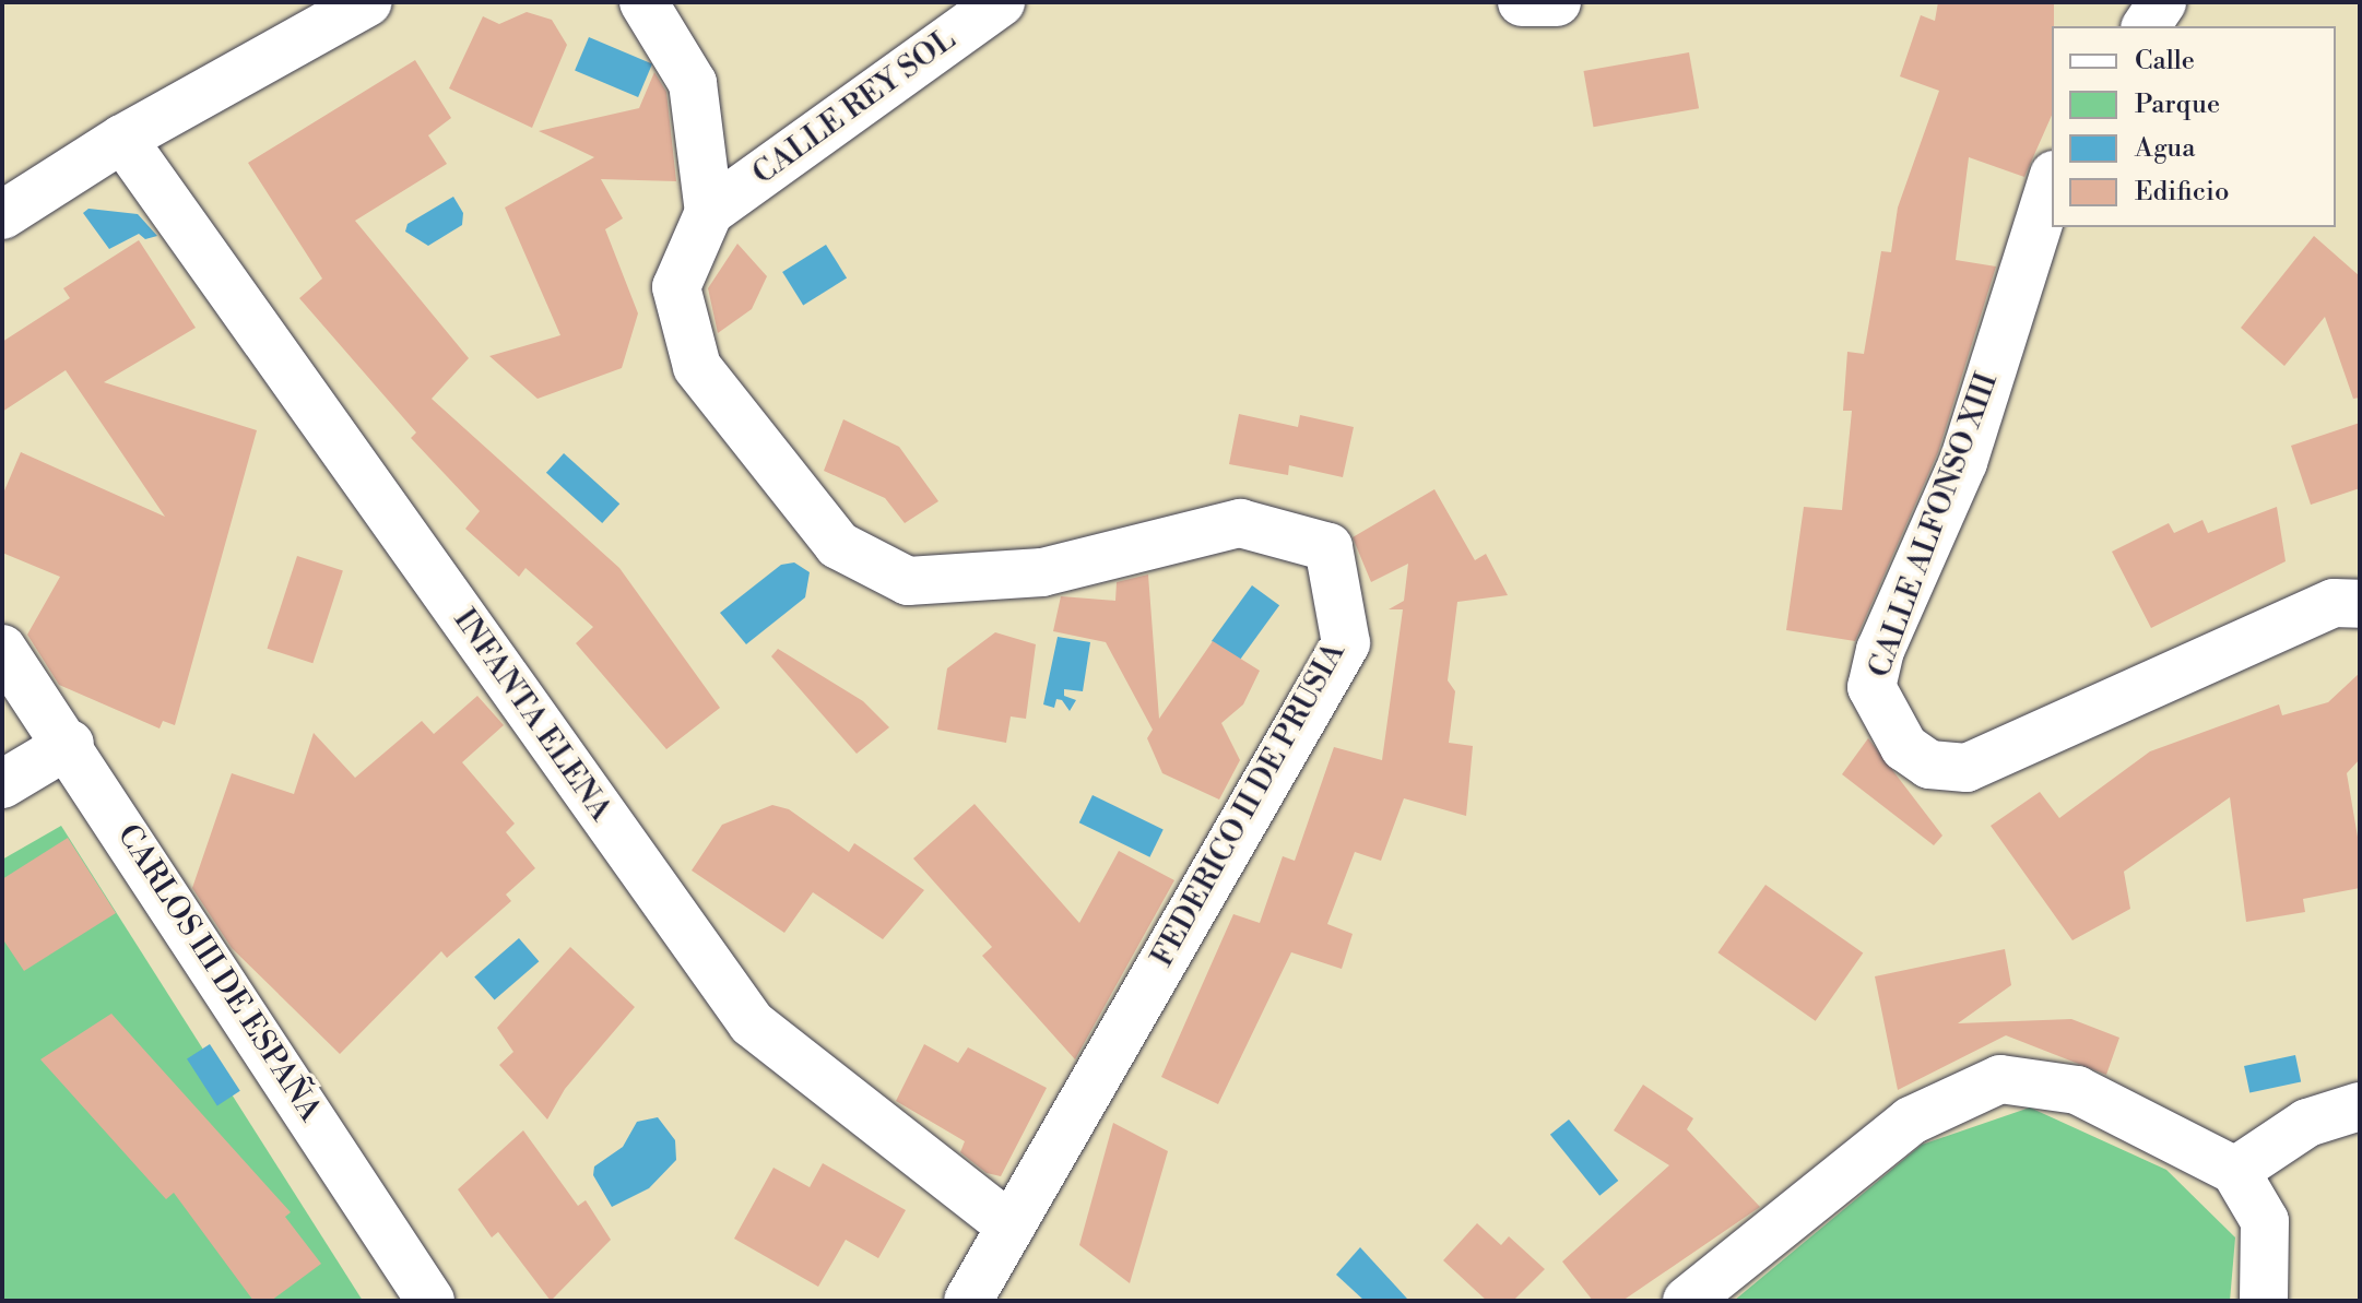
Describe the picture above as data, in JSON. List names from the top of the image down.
{
  "streets": {
    "street": [
      "CALLE REY SOL",
      "CALLE ALFONSO XIII",
      "INFANTA ELENA",
      "FEDERICO II DE PRUSIA",
      "CARLOS III DE ESPAÑA"
    ]
  },
  "crossings": [
    ["CALLE REY SOL", "FEDERICO II DE PRUSIA"],
    ["INFANTA ELENA", "FEDERICO II DE PRUSIA"]
  ],
  "legend": [
    "Calle",
    "Parque",
    "Agua",
    "Edificio"
  ]
}
